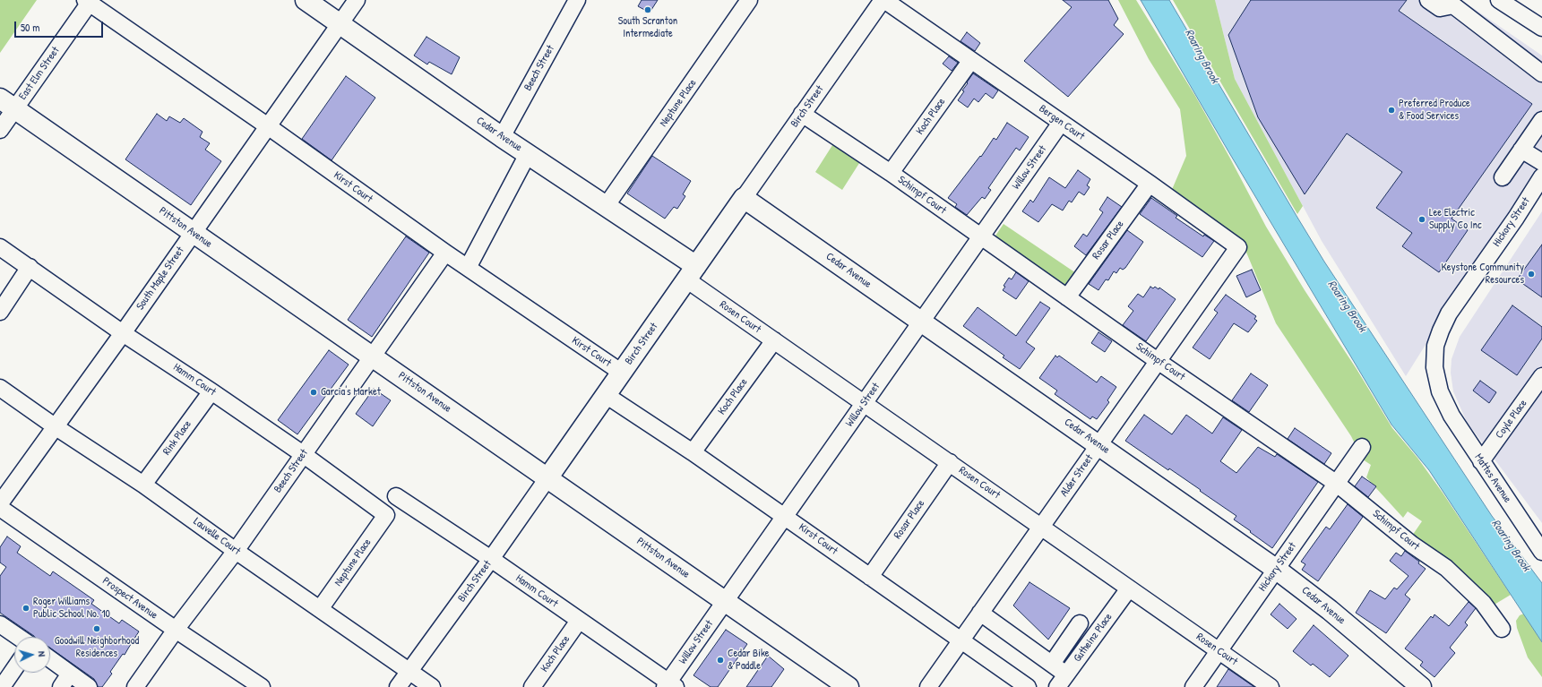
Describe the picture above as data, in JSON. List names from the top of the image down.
{
  "streets": {
    "main road": ["Birch Street", "Cedar Avenue", "Pittston Avenue"],
    "street": [
      "Beech Street",
      "East Elm Street",
      "Neptune Place",
      "Koch Place",
      "Bergen Court",
      "Willow Street",
      "Kirst Court",
      "Schimpf Court",
      "Hickory Street",
      "Rosar Place",
      "South Maple Street",
      "Rosen Court",
      "Hamm Court",
      "Coyle Place",
      "Rink Place",
      "Alder Street",
      "Mattes Avenue",
      "Lauvelle Court",
      "Prospect Avenue",
      "Gutheinz Place"
    ]
  },
  "crossings": [
    ["Beech Street", "Cedar Avenue"],
    ["Beech Street", "Kirst Court"],
    ["Beech Street", "Pittston Avenue"],
    ["Beech Street", "Hamm Court"],
    ["Beech Street", "Lauvelle Court"],
    ["Beech Street", "Prospect Avenue"],
    ["East Elm Street", "Kirst Court"],
    ["East Elm Street", "Pittston Avenue"],
    ["Neptune Place", "Cedar Avenue"],
    ["Neptune Place", "Hamm Court"],
    ["Neptune Place", "Lauvelle Court"],
    ["Birch Street", "Bergen Court"],
    ["Birch Street", "Cedar Avenue"],
    ["Birch Street", "Kirst Court"],
    ["Birch Street", "Schimpf Court"],
    ["Birch Street", "Pittston Avenue"],
    ["Birch Street", "Rosen Court"],
    ["Birch Street", "Hamm Court"],
    ["Birch Street", "Lauvelle Court"],
    ["Koch Place", "Bergen Court"],
    ["Koch Place", "Kirst Court"],
    ["Koch Place", "Schimpf Court"],
    ["Koch Place", "Rosen Court"],
    ["Koch Place", "Hamm Court"],
    ["Bergen Court", "Willow Street"],
    ["Bergen Court", "Rosar Place"],
    ["Bergen Court", "Alder Street"],
    ["Cedar Avenue", "Willow Street"],
    ["Cedar Avenue", "Hickory Street"],
    ["Cedar Avenue", "South Maple Street"],
    ["Cedar Avenue", "Rosen Court"],
    ["Cedar Avenue", "Alder Street"],
    ["Willow Street", "Kirst Court"],
    ["Willow Street", "Schimpf Court"],
    ["Willow Street", "Pittston Avenue"],
    ["Willow Street", "Rosen Court"],
    ["Willow Street", "Hamm Court"],
    ["Kirst Court", "Rosar Place"],
    ["Kirst Court", "South Maple Street"],
    ["Kirst Court", "Alder Street"],
    ["Schimpf Court", "Hickory Street"],
    ["Schimpf Court", "Rosar Place"],
    ["Schimpf Court", "Alder Street"],
    ["Hickory Street", "Rosen Court"],
    ["Hickory Street", "Mattes Avenue"],
    ["Pittston Avenue", "South Maple Street"],
    ["Rosar Place", "Rosen Court"],
    ["South Maple Street", "Hamm Court"],
    ["South Maple Street", "Lauvelle Court"],
    ["Rosen Court", "Alder Street"],
    ["Rosen Court", "Gutheinz Place"],
    ["Hamm Court", "Rink Place"],
    ["Coyle Place", "Mattes Avenue"],
    ["Rink Place", "Lauvelle Court"]
  ],
  "water": ["Roaring Brook"],
  "places": [
    "South Scranton Intermediate",
    "Preferred Produce & Food Services",
    "Lee Electric Supply Co Inc",
    "Keystone Community Resources",
    "Garcia's Market",
    "Roger Williams Public School No. 10",
    "Goodwill Neighborhood Residences",
    "Cedar Bike & Paddle"
  ],
  "scale_bar": "50 m",
  "north": "right"
}
